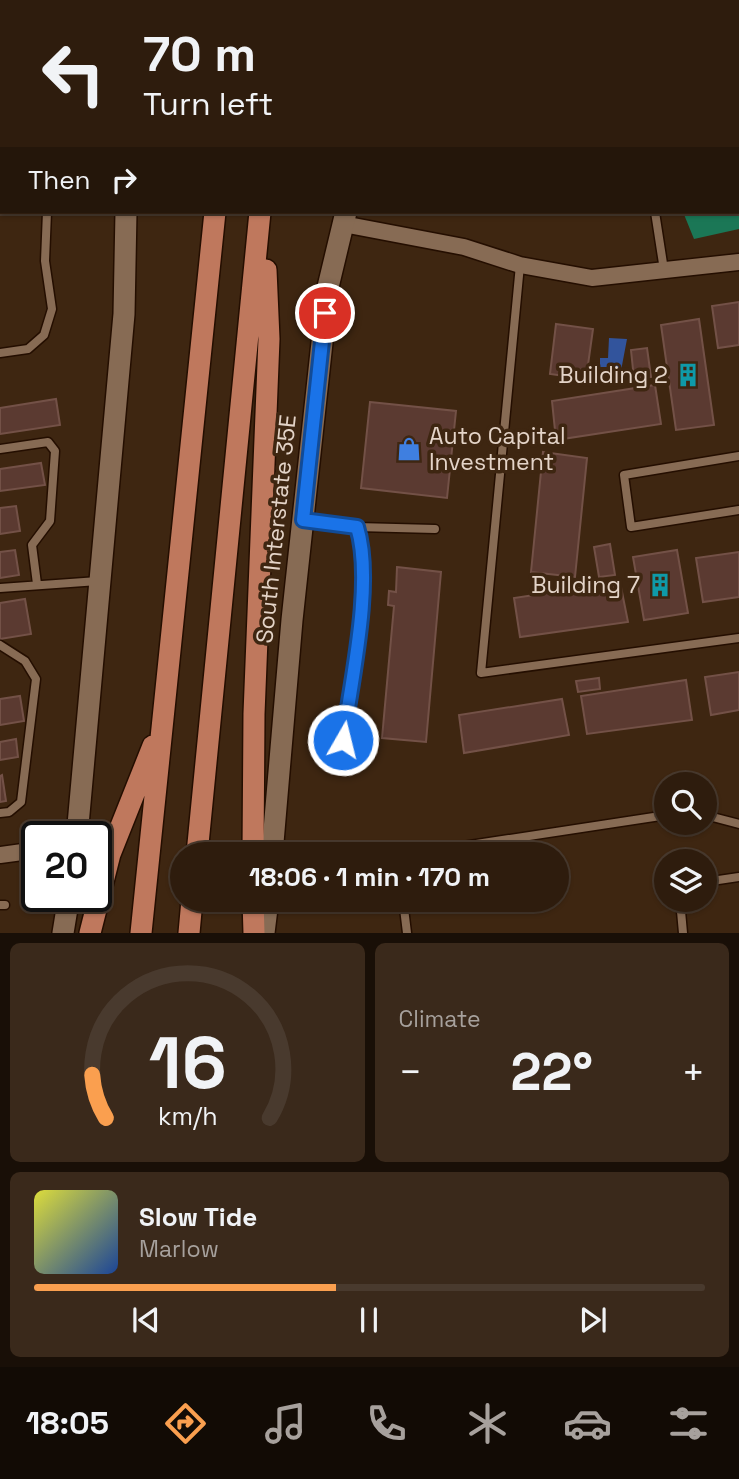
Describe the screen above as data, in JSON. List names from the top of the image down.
{
  "streets": {
    "main road": ["South Interstate 35E"]
  },
  "places": {
    "building": ["Building 2", "Building 7"],
    "shop": ["Auto Capital Investment"]
  },
  "page": {
    "turn": ["70 m", "Turn left"],
    "then": "Then",
    "limit": "20",
    "trip": "18:06 · 1 min · 170 m",
    "tile": "Climate",
    "heat": ["−", "22°", "+"],
    "song": ["Slow Tide", "Marlow"],
    "tabs": "18:05",
    "gauge": ["16", "km/h"]
  }
}
